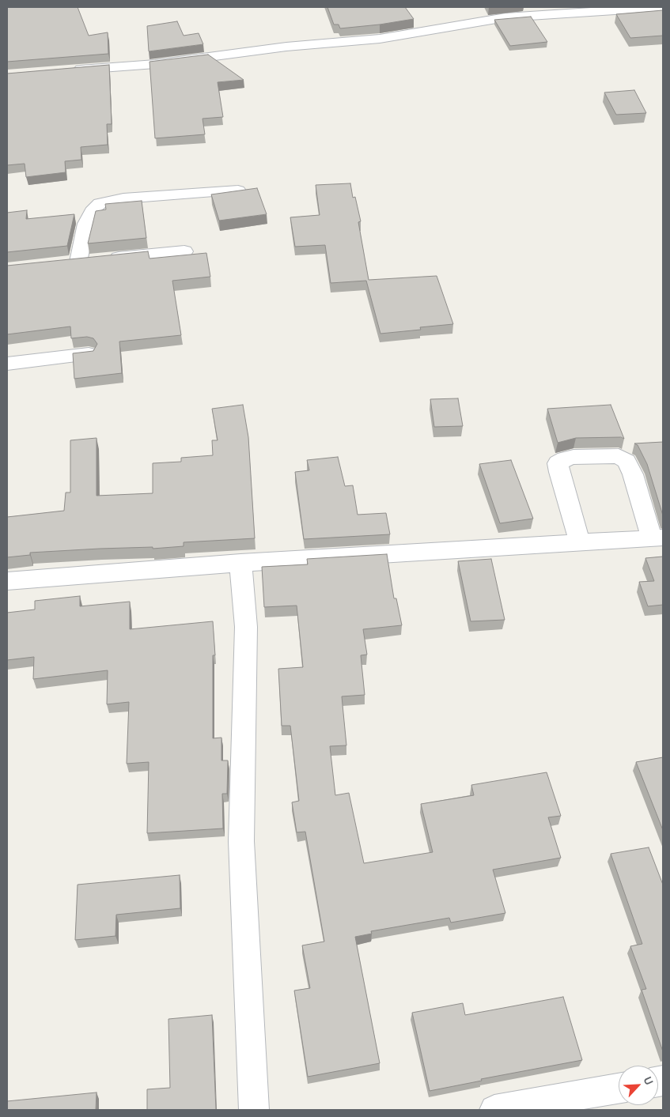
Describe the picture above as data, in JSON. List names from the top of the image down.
{
  "north": "top right"
}
